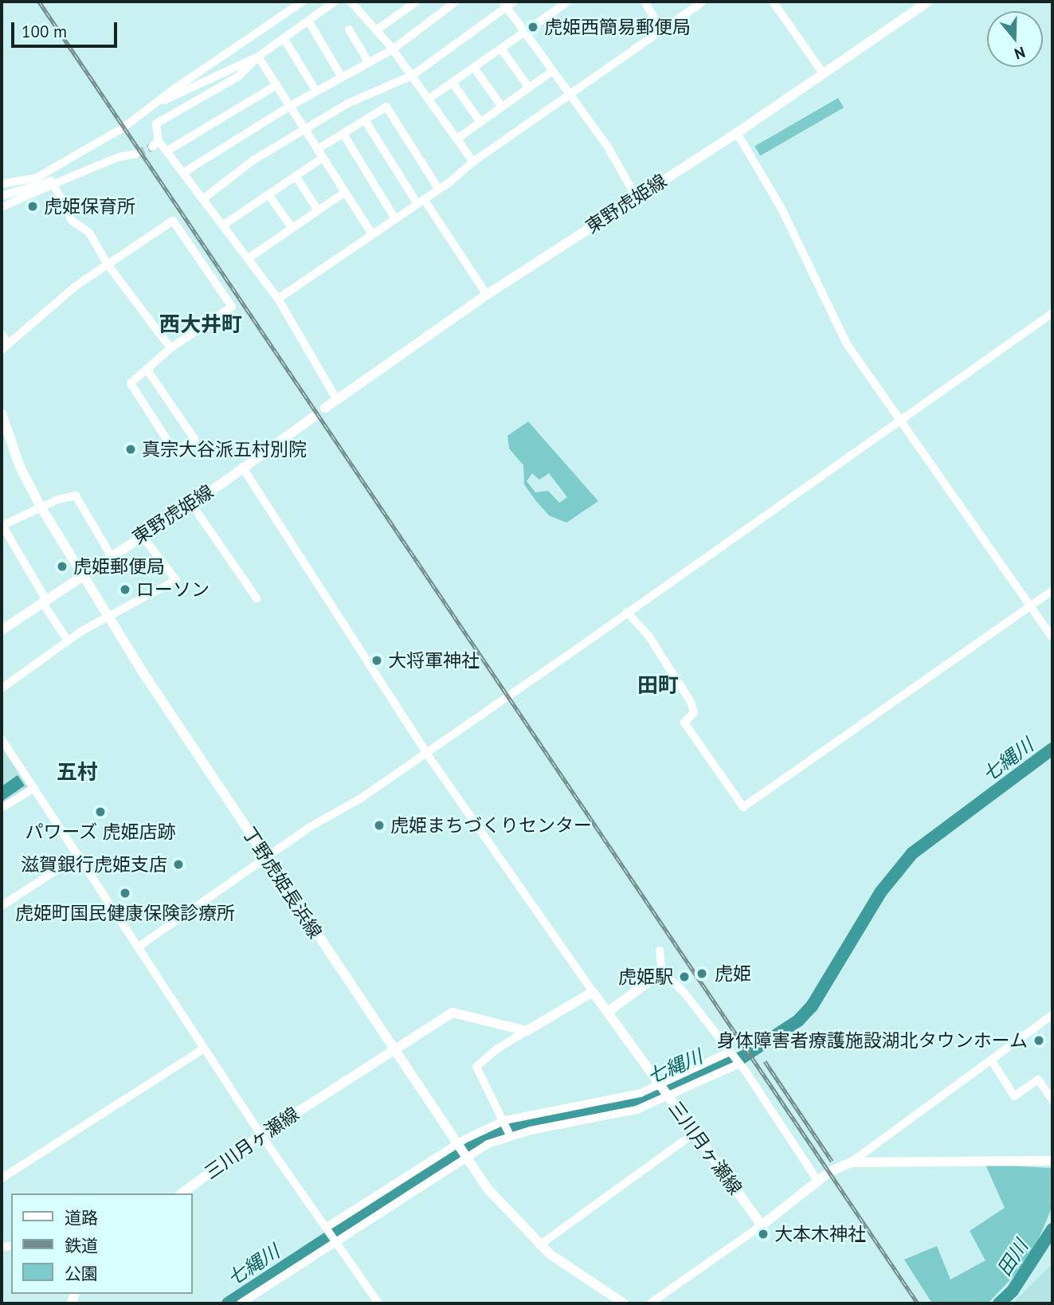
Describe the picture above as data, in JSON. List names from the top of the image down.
{
  "streets": {
    "main road": ["東野虎姫線", "丁野虎姫長浜線", "三川月ヶ瀬線"]
  },
  "crossings": [
    ["東野虎姫線", "丁野虎姫長浜線"],
    ["丁野虎姫長浜線", "三川月ヶ瀬線"]
  ],
  "districts": ["西大井町", "田町", "五村"],
  "water": ["七縄川", "田川"],
  "places": [
    "虎姫西簡易郵便局",
    "虎姫保育所",
    "真宗大谷派五村別院",
    "虎姫郵便局",
    "ローソン",
    "大将軍神社",
    "パワーズ 虎姫店跡",
    "虎姫まちづくりセンター",
    "滋賀銀行虎姫支店",
    "虎姫町国民健康保険診療所",
    "虎姫",
    "虎姫駅",
    "身体障害者療護施設湖北タウンホーム",
    "大本木神社"
  ],
  "legend": ["道路", "鉄道", "公園"],
  "scale_bar": "100 m",
  "north": "bottom"
}
